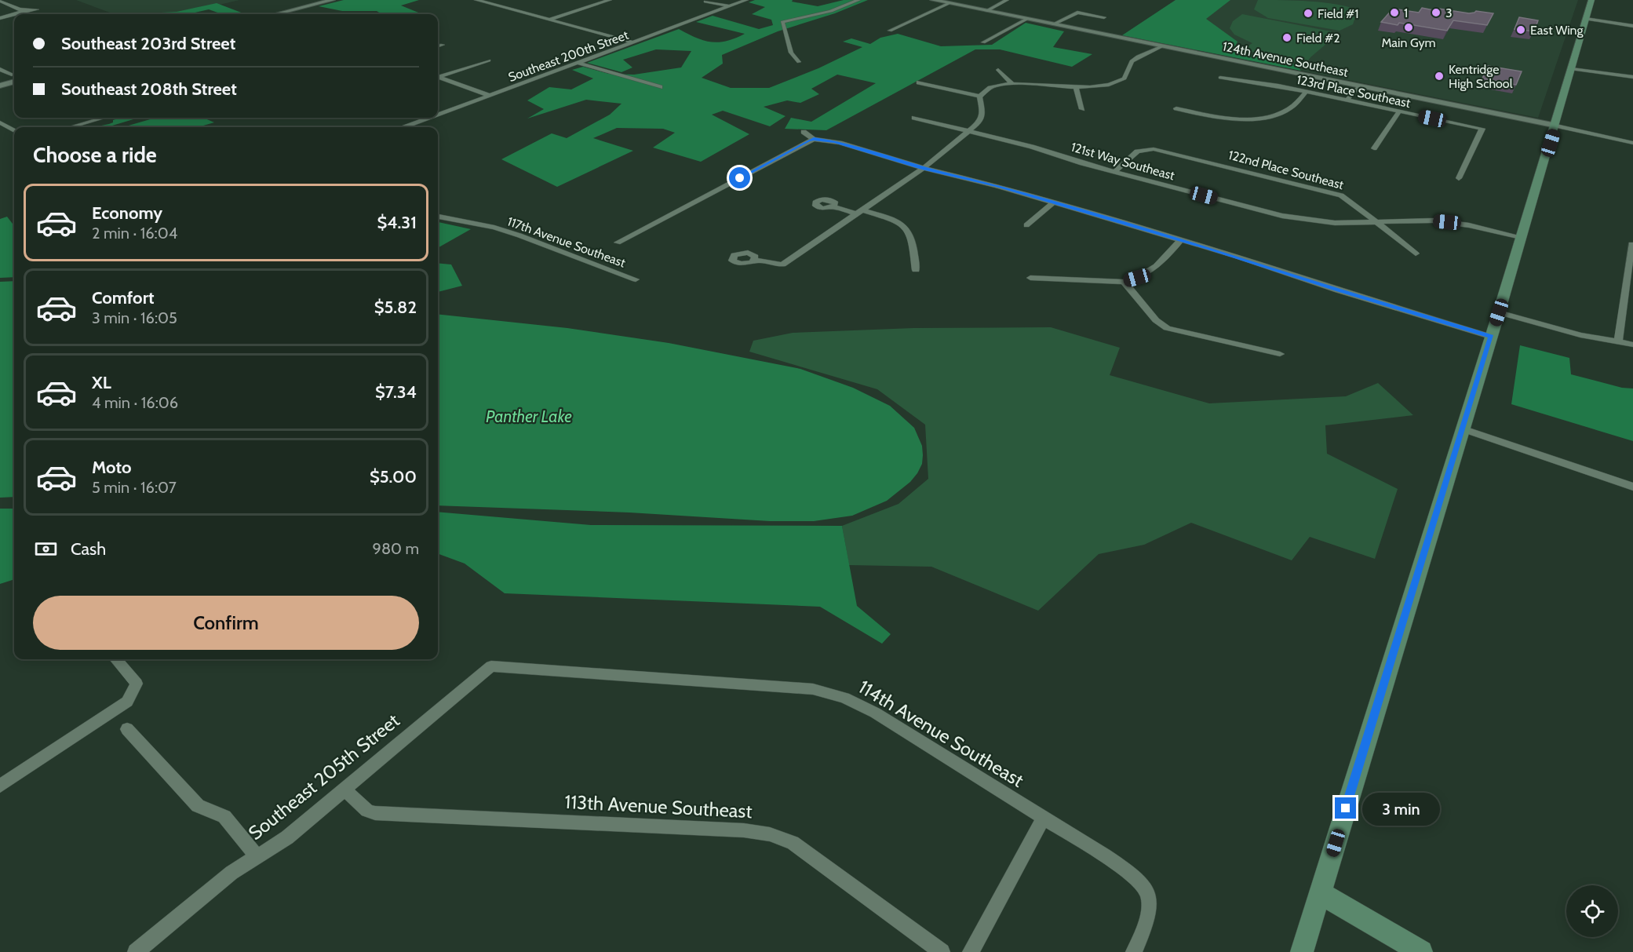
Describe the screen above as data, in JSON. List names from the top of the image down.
{
  "streets": {
    "street": [
      "Southeast 200th Street",
      "124th Avenue Southeast",
      "123rd Place Southeast",
      "121st Way Southeast",
      "122nd Place Southeast",
      "117th Avenue Southeast",
      "114th Avenue Southeast",
      "Southeast 205th Street",
      "113th Avenue Southeast"
    ]
  },
  "crossings": [
    ["121st Way Southeast", "122nd Place Southeast"],
    ["114th Avenue Southeast", "Southeast 205th Street"],
    ["Southeast 205th Street", "113th Avenue Southeast"]
  ],
  "water": ["Panther Lake"],
  "places": [
    "1",
    "3",
    "Field #1",
    "Main Gym",
    "East Wing",
    "Field #2",
    "Kentridge High School"
  ],
  "page": {
    "banner": ["Southeast 203rd Street", "Southeast 208th Street"],
    "heading": "Choose a ride",
    "list": [
      {
        "name": "Economy",
        "note": "2 min · 16:04",
        "value": "$4.31"
      },
      {
        "name": "Comfort",
        "note": "3 min · 16:05",
        "value": "$5.82"
      },
      {
        "name": "XL",
        "note": "4 min · 16:06",
        "value": "$7.34"
      },
      {
        "name": "Moto",
        "note": "5 min · 16:07",
        "value": "$5.00"
      }
    ],
    "pay": ["Cash", "980 m"],
    "buttons": "Confirm",
    "bubble": "3 min"
  }
}
